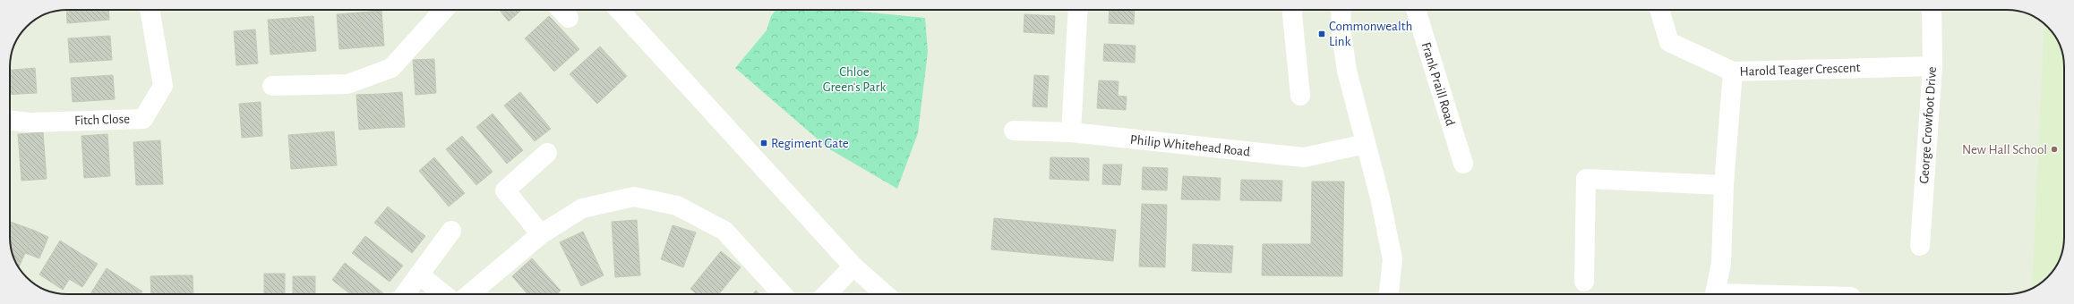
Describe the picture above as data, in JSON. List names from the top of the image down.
{
  "streets": {
    "street": [
      "Harold Teager Crescent",
      "Frank Praill Road",
      "Fitch Close",
      "George Crowfoot Drive",
      "Philip Whitehead Road"
    ]
  },
  "crossings": [
    ["Harold Teager Crescent", "George Crowfoot Drive"]
  ],
  "parks": ["Chloe Green's Park"],
  "places": {
    "transit": ["Commonwealth Link", "Regiment Gate"],
    "other": ["New Hall School"]
  }
}
